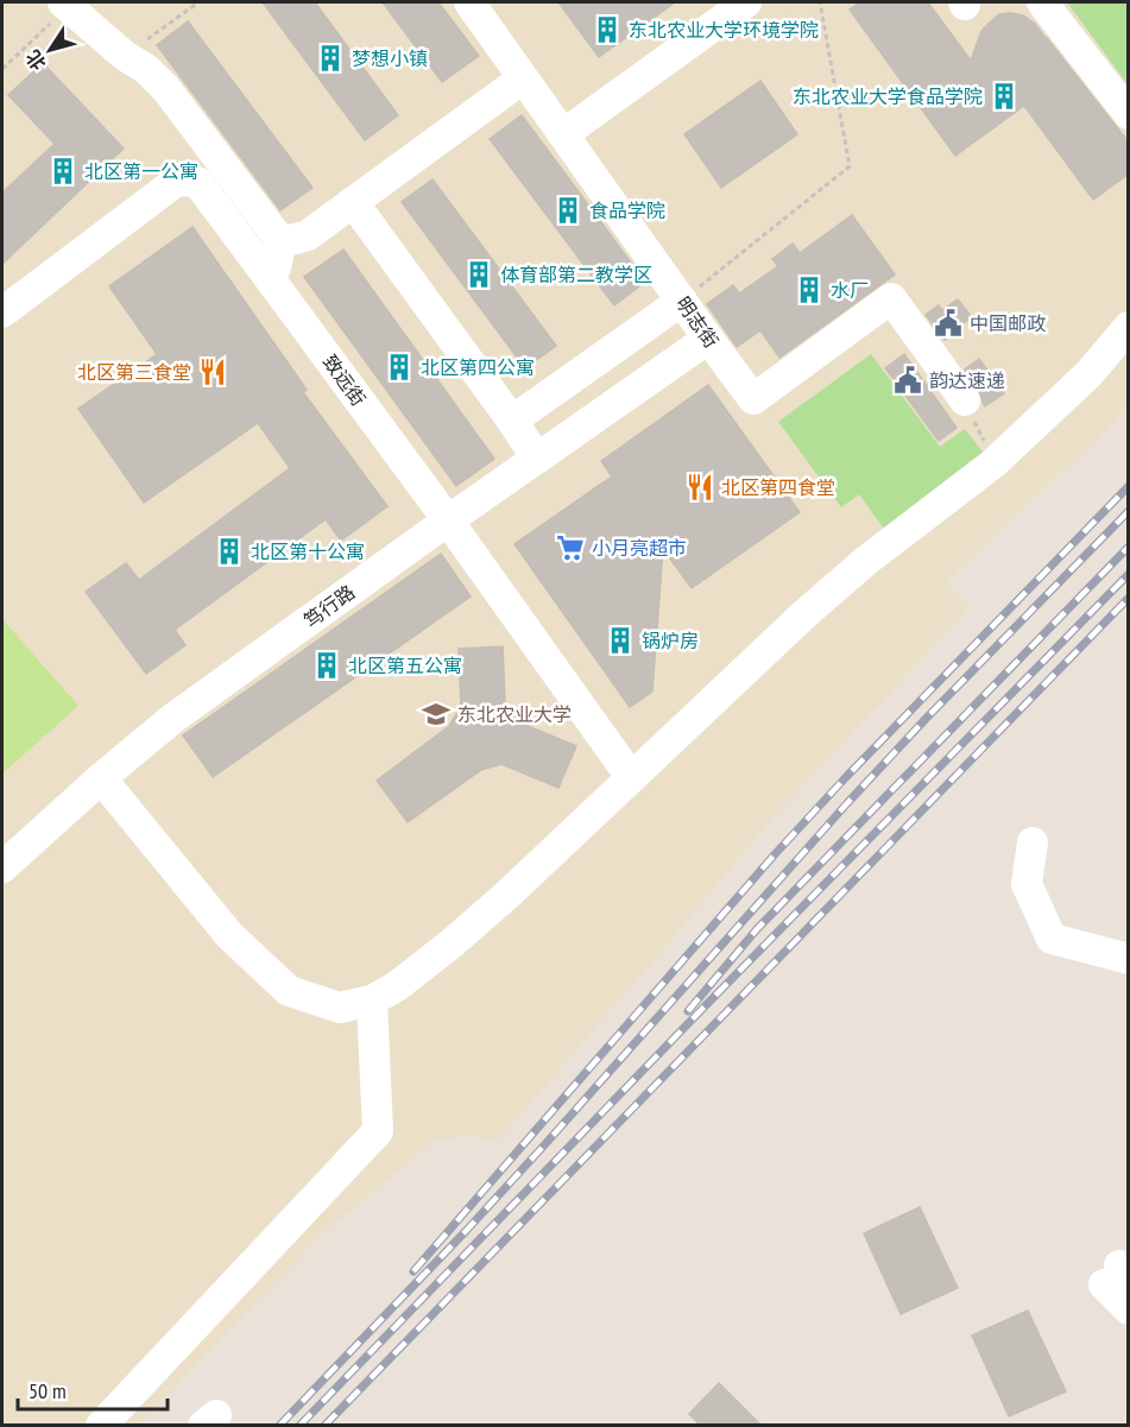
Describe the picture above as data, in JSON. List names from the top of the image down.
{
  "streets": {
    "street": ["明志街", "致远街", "笃行路"]
  },
  "crossings": [
    ["明志街", "笃行路"],
    ["致远街", "笃行路"]
  ],
  "places": {
    "building": [
      "东北农业大学环境学院",
      "梦想小镇",
      "东北农业大学食品学院",
      "北区第一公寓",
      "食品学院",
      "体育部第二教学区",
      "水厂",
      "北区第四公寓",
      "北区第十公寓",
      "锅炉房",
      "北区第五公寓"
    ],
    "public building": ["中国邮政", "韵达速递"],
    "restaurant": ["北区第三食堂", "北区第四食堂"],
    "supermarket": ["小月亮超市"],
    "school or university": ["东北农业大学"]
  },
  "scale_bar": "50 m",
  "north": "bottom left"
}
